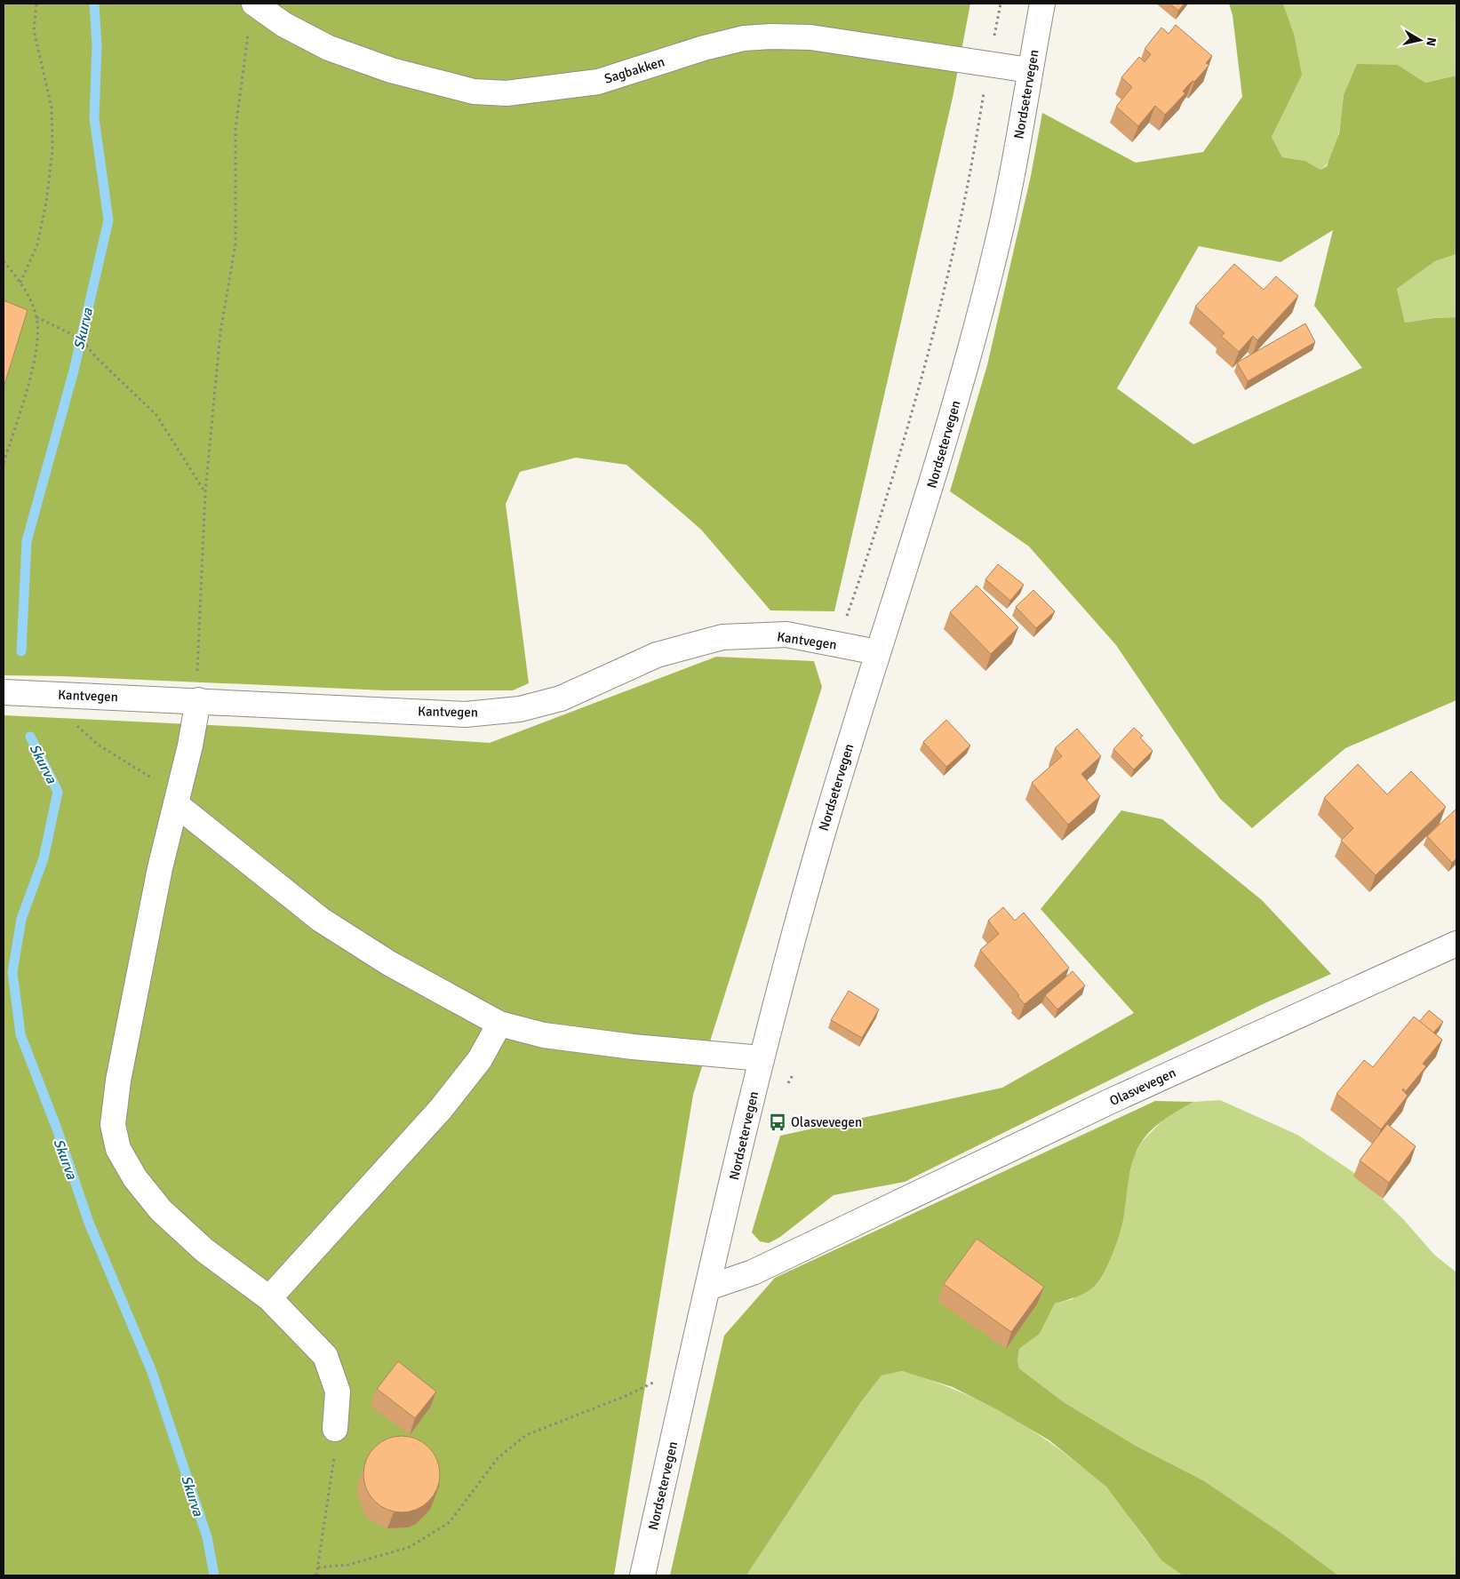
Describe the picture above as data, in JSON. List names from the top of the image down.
{
  "streets": {
    "street": [
      "Sagbakken",
      "Nordsetervegen",
      "Kantvegen",
      "Olasvevegen"
    ]
  },
  "crossings": [
    ["Sagbakken", "Nordsetervegen"],
    ["Nordsetervegen", "Kantvegen"],
    ["Nordsetervegen", "Olasvevegen"]
  ],
  "water": ["Skurva"],
  "places": {
    "bus stop": ["Olasvevegen"]
  },
  "north": "right"
}
